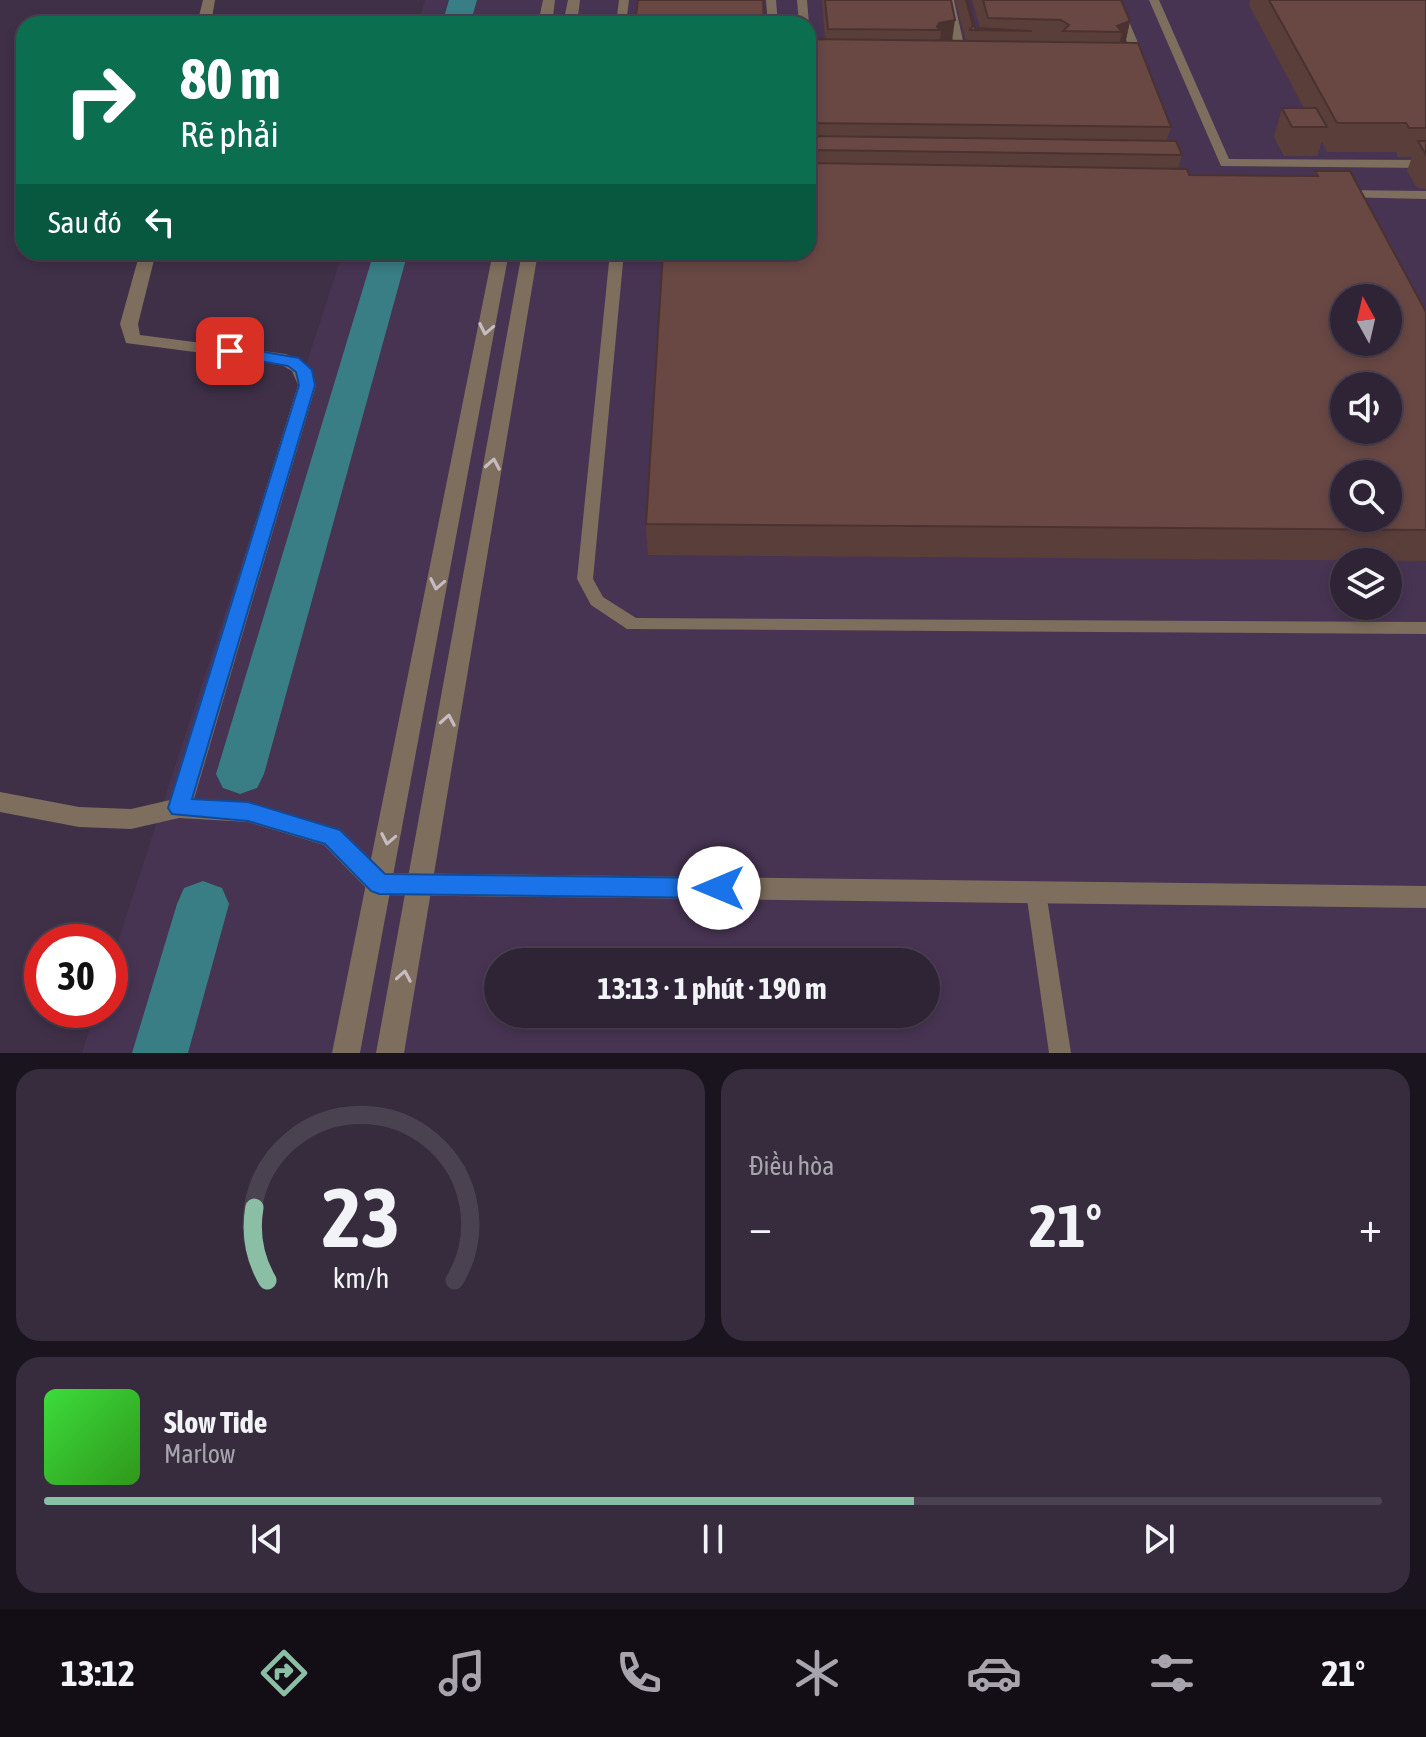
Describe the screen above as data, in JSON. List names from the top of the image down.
{
  "north": "top",
  "page": {
    "turn": ["80 m", "Rẽ phải"],
    "then": "Sau đó",
    "limit": "30",
    "trip": "13:13 · 1 phút · 190 m",
    "tile": "Điều hòa",
    "heat": ["−", "21°", "+"],
    "song": ["Slow Tide", "Marlow"],
    "tabs": ["13:12", "21°"],
    "gauge": ["23", "km/h"]
  }
}
